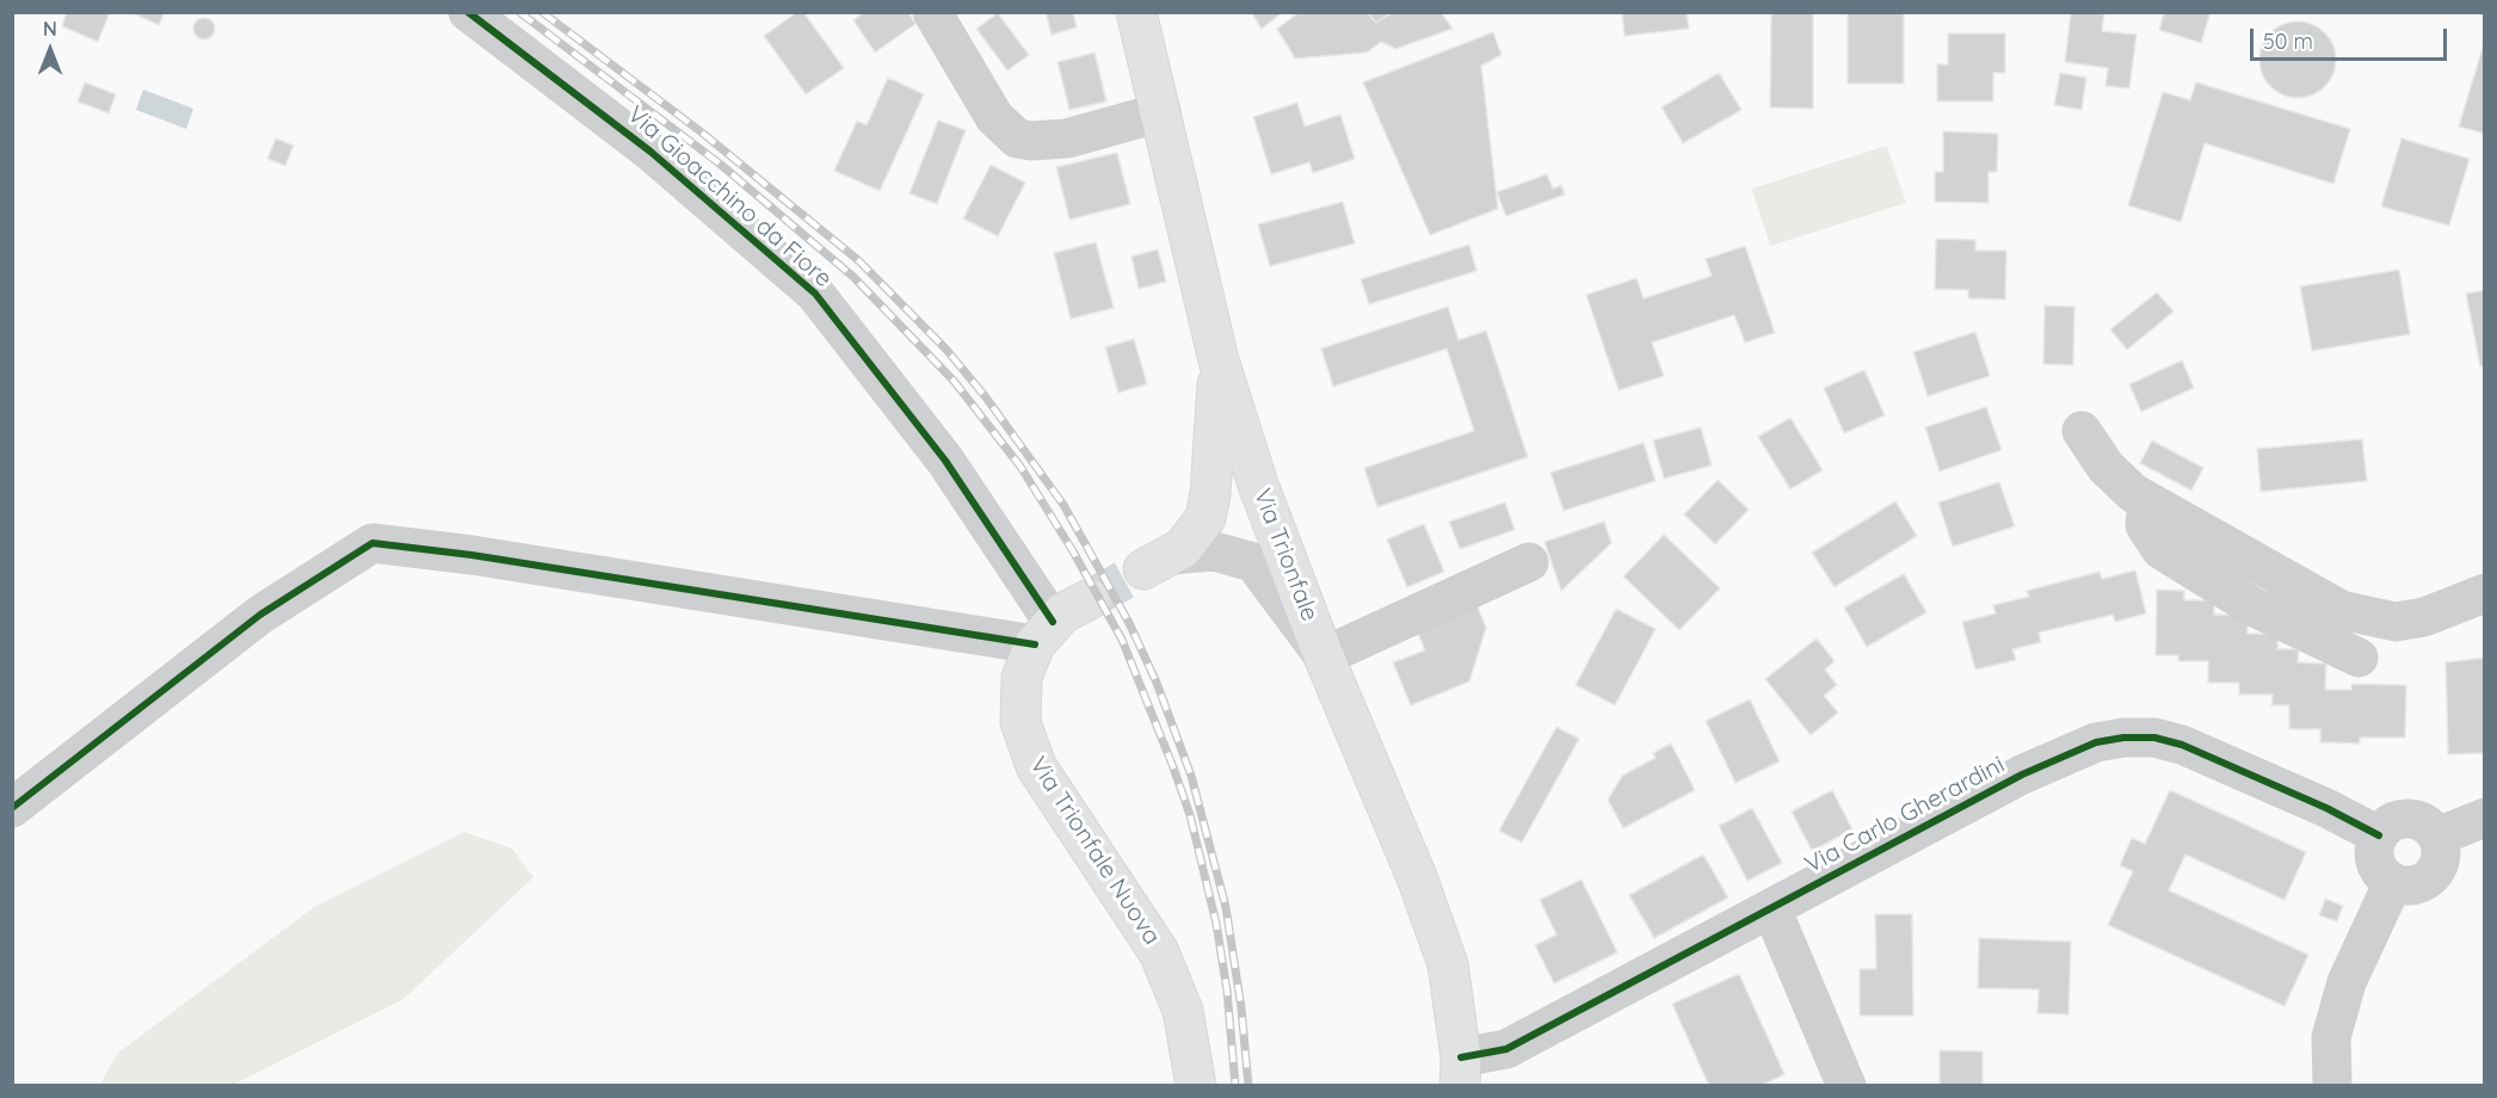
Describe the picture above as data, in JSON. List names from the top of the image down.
{
  "streets": {
    "main road": ["Via Trionfale", "Via Trionfale Nuova"],
    "street": ["Via Gioacchino da Fiore", "Via Carlo Gherardini"]
  },
  "crossings": [
    ["Via Gioacchino da Fiore", "Via Trionfale Nuova"],
    ["Via Trionfale", "Via Carlo Gherardini"]
  ],
  "scale_bar": "50 m",
  "north": "top"
}
